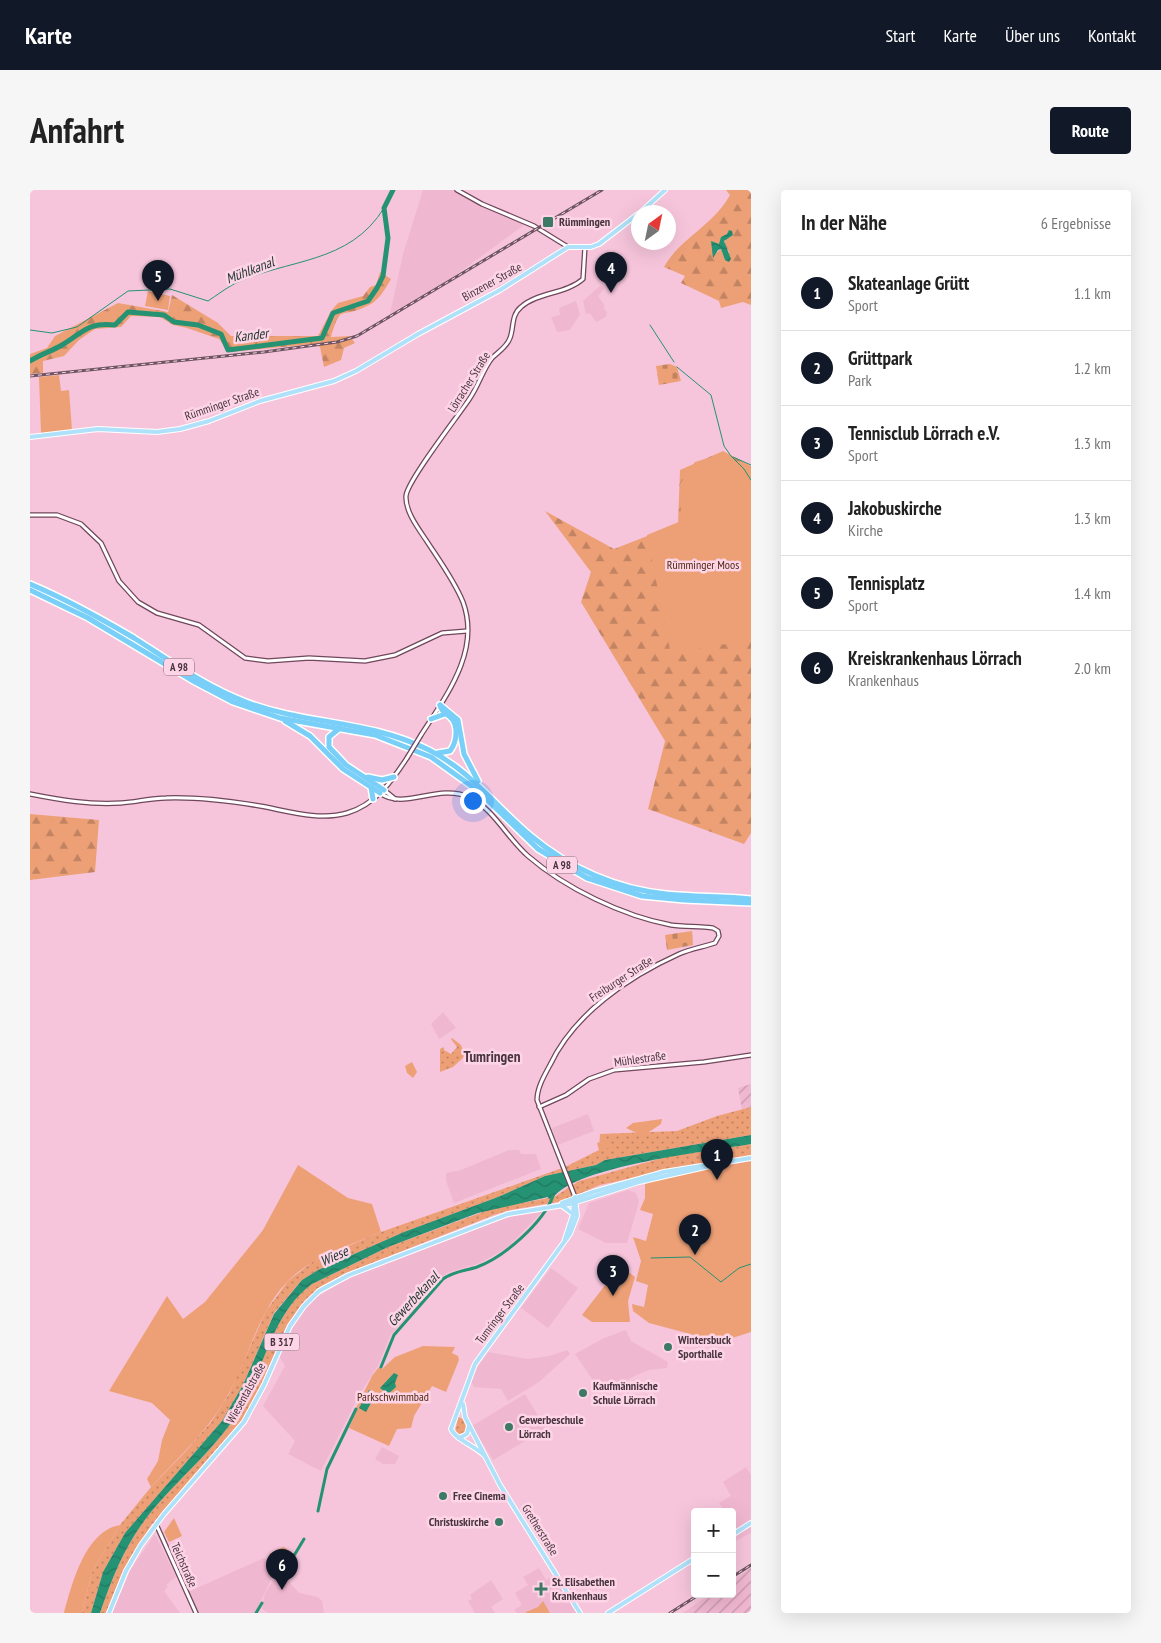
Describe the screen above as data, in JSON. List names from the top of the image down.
{
  "streets": {
    "highway": ["A 98"],
    "main road": [
      "Binzener Straße",
      "Rümminger Straße",
      "Tumringer Straße",
      "B 317",
      "Wiesentalstraße",
      "Gretherstraße"
    ],
    "street": [
      "Lörracher Straße",
      "Freiburger Straße",
      "Mühlestraße",
      "Teichstraße"
    ]
  },
  "crossings": [
    ["Binzener Straße", "Rümminger Straße"],
    ["Freiburger Straße", "Mühlestraße"],
    ["Freiburger Straße", "Tumringer Straße"],
    ["Freiburger Straße", "B 317"],
    ["Tumringer Straße", "B 317"],
    ["Tumringer Straße", "Gretherstraße"],
    ["B 317", "Wiesentalstraße"],
    ["Wiesentalstraße", "Teichstraße"]
  ],
  "districts": ["Tumringen"],
  "water": [
    "Mühlkanal",
    "Kander",
    "Wiese",
    "Gewerbekanal"
  ],
  "parks": ["Rümminger Moos", "Parkschwimmbad"],
  "places": {
    "transit": ["Rümmingen"],
    "other": [
      "Wintersbuck Sporthalle",
      "Kaufmännische Schule Lörrach",
      "Gewerbeschule Lörrach",
      "Free Cinema",
      "Christuskirche"
    ],
    "health": ["St. Elisabethen Krankenhaus"]
  },
  "north": "top right",
  "page": {
    "header": "Karte",
    "nav": [
      "Start",
      "Karte",
      "Über uns",
      "Kontakt"
    ],
    "title": "Anfahrt",
    "buttons": "Route",
    "heading": ["In der Nähe", "6 Ergebnisse"],
    "pins": [
      "4",
      "5",
      "1",
      "2",
      "3",
      "6"
    ],
    "list": [
      {
        "mark": "1",
        "name": "Skateanlage Grütt",
        "note": "Sport",
        "value": "1.1 km"
      },
      {
        "mark": "2",
        "name": "Grüttpark",
        "note": "Park",
        "value": "1.2 km"
      },
      {
        "mark": "3",
        "name": "Tennisclub Lörrach e.V.",
        "note": "Sport",
        "value": "1.3 km"
      },
      {
        "mark": "4",
        "name": "Jakobuskirche",
        "note": "Kirche",
        "value": "1.3 km"
      },
      {
        "mark": "5",
        "name": "Tennisplatz",
        "note": "Sport",
        "value": "1.4 km"
      },
      {
        "mark": "6",
        "name": "Kreiskrankenhaus Lörrach",
        "note": "Krankenhaus",
        "value": "2.0 km"
      }
    ],
    "map_buttons": ["+", "−"]
  }
}
